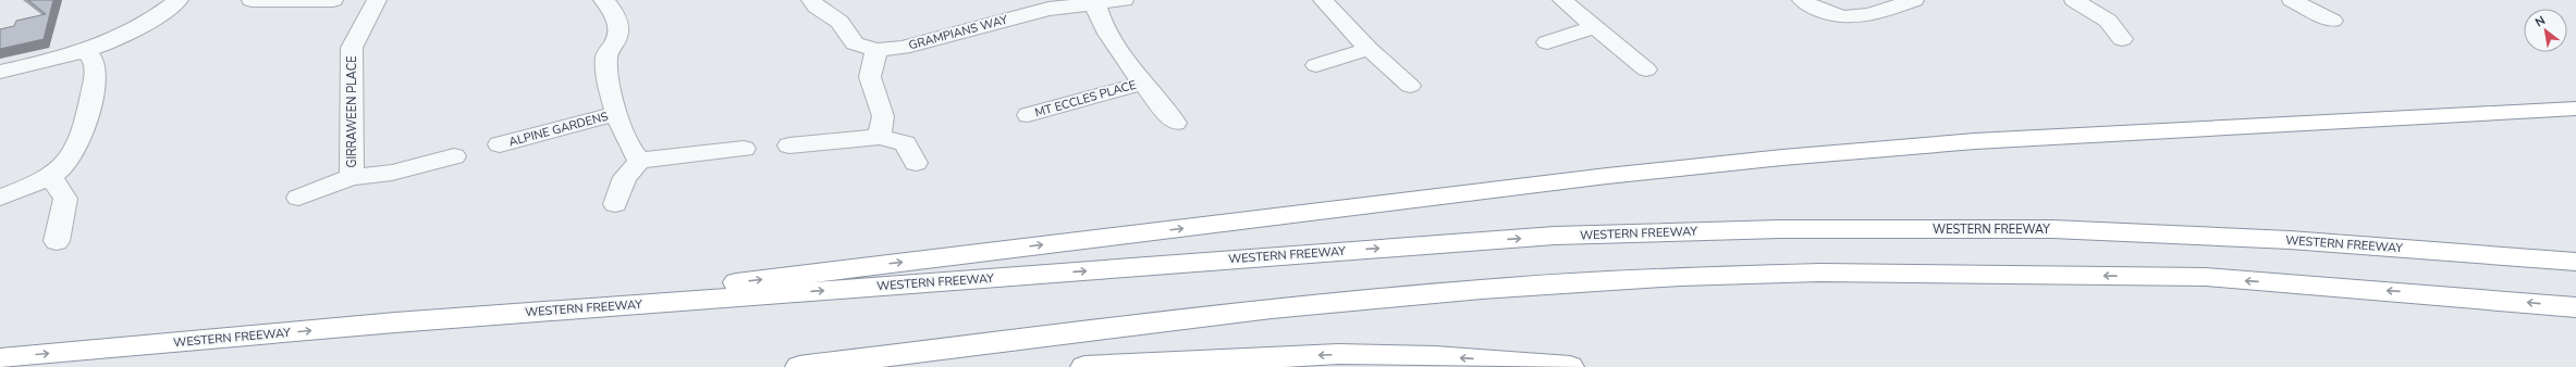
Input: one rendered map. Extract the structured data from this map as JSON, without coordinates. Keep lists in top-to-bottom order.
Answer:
{
  "streets": {
    "highway": ["WESTERN FREEWAY"],
    "street": [
      "GRAMPIANS WAY",
      "MT ECCLES PLACE",
      "GIRRAWEEN PLACE",
      "ALPINE GARDENS"
    ]
  },
  "crossings": [
    ["GRAMPIANS WAY", "MT ECCLES PLACE"]
  ],
  "north": "top left"
}
